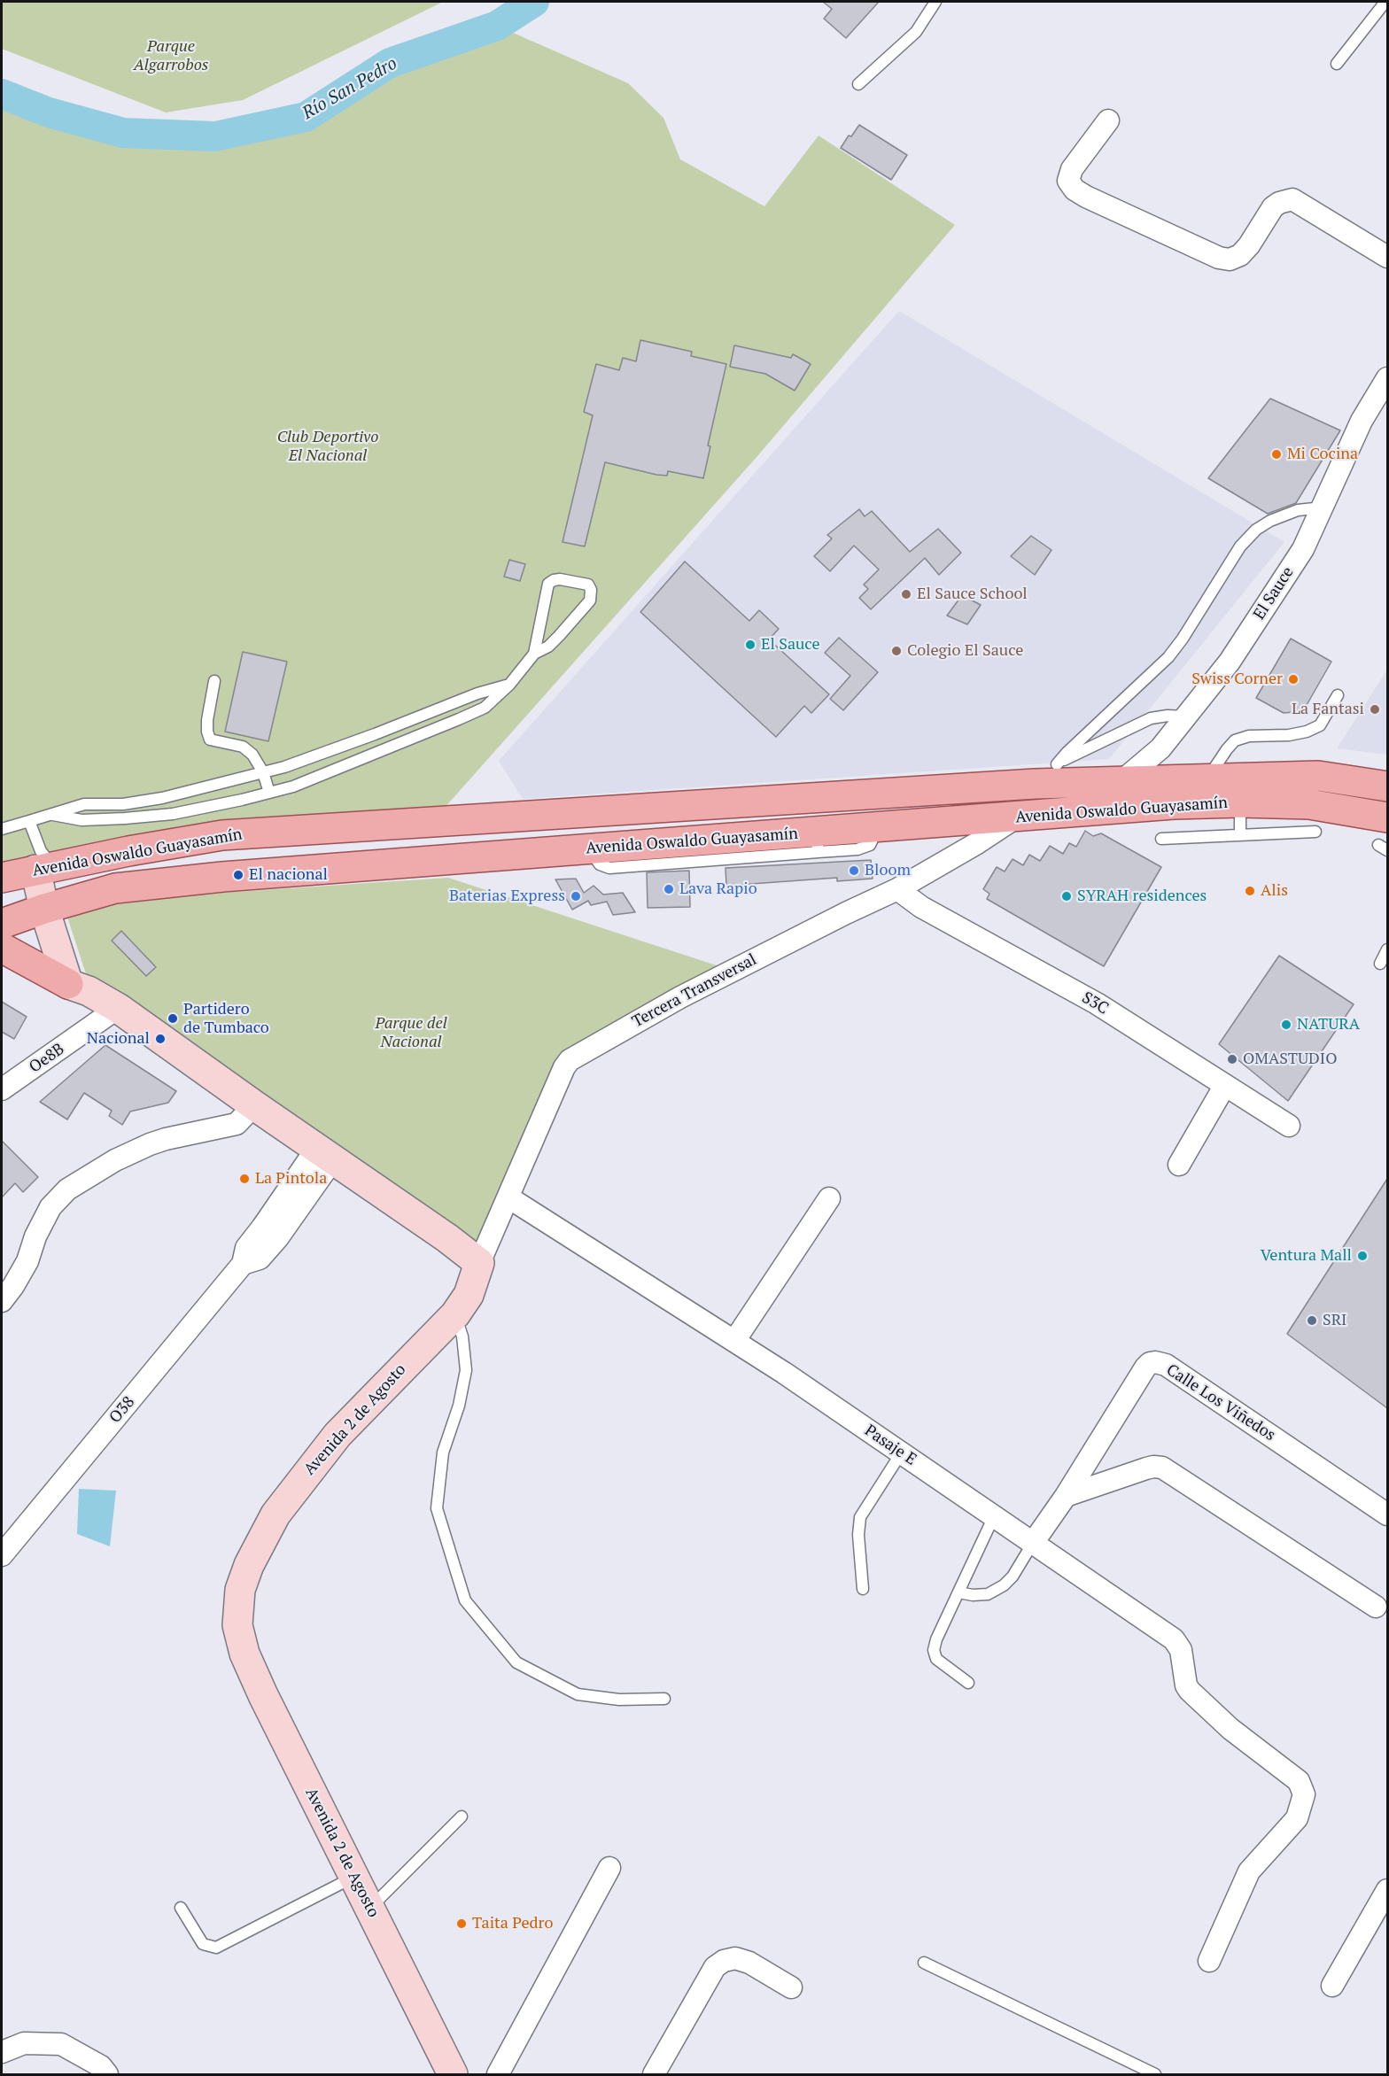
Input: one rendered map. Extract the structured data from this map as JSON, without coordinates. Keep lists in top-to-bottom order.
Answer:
{
  "streets": {
    "main road": ["Avenida Oswaldo Guayasamín", "Avenida 2 de Agosto"],
    "street": [
      "El Sauce",
      "Tercera Transversal",
      "S3C",
      "Oe8B",
      "Calle Los Viñedos",
      "O38",
      "Pasaje E"
    ]
  },
  "crossings": [
    ["El Sauce", "Avenida Oswaldo Guayasamín"],
    ["Avenida Oswaldo Guayasamín", "Tercera Transversal"],
    ["Tercera Transversal", "S3C"],
    ["Tercera Transversal", "Avenida 2 de Agosto"],
    ["Tercera Transversal", "Pasaje E"],
    ["Calle Los Viñedos", "Pasaje E"]
  ],
  "water": ["Río San Pedro"],
  "parks": ["Parque Algarrobos", "Club Deportivo El Nacional", "Parque del Nacional"],
  "places": [
    "Mi Cocina",
    "El Sauce School",
    "El Sauce",
    "Colegio El Sauce",
    "Swiss Corner",
    "La Fantasi",
    "Bloom",
    "El nacional",
    "Lava Rapio",
    "Alis",
    "Baterias Express",
    "SYRAH residences",
    "Partidero de Tumbaco",
    "NATURA",
    "Nacional",
    "OMASTUDIO",
    "La Pintola",
    "Ventura Mall",
    "SRI",
    "Taita Pedro"
  ]
}
